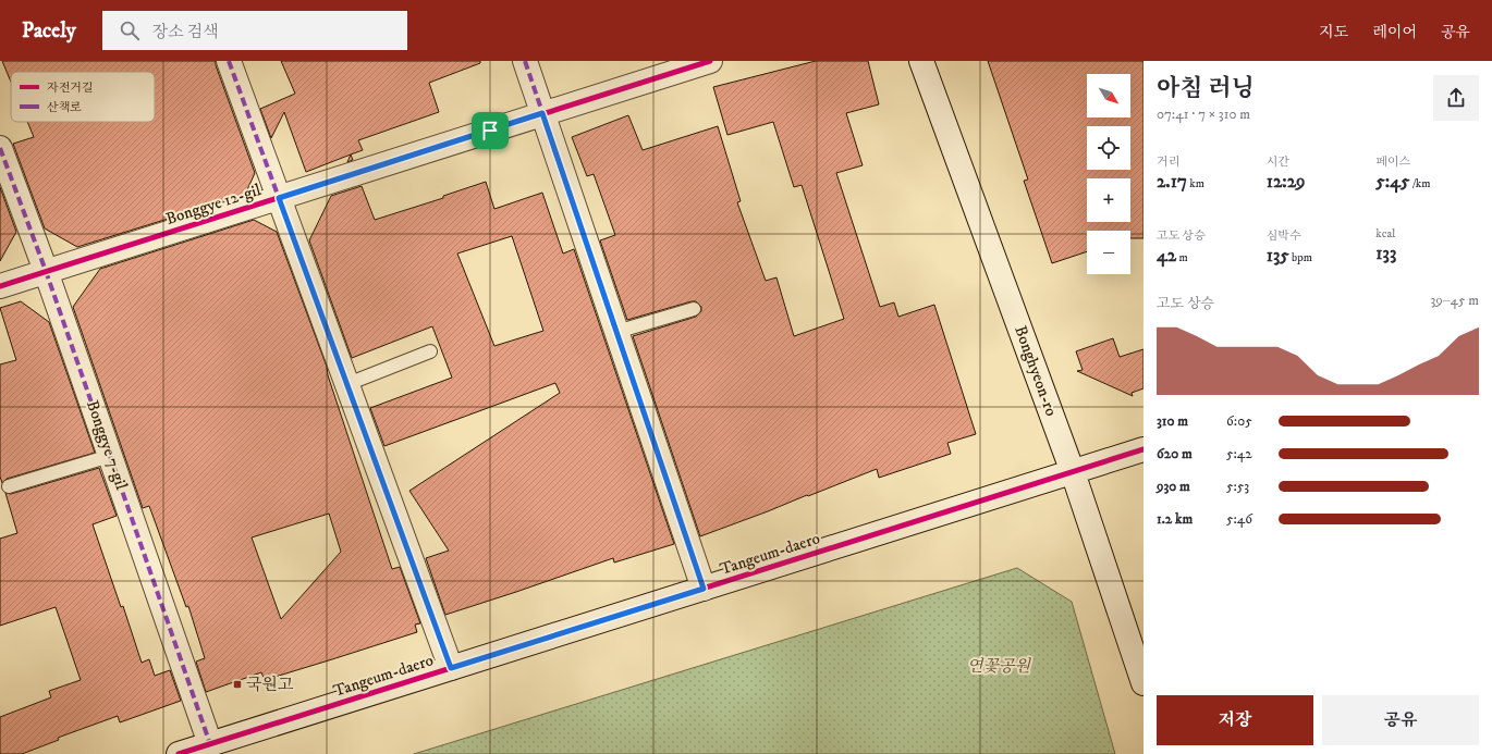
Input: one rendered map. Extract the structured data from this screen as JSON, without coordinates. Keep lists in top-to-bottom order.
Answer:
{
  "streets": {
    "street": [
      "Bonggye 12-gil",
      "Bonghyeon-ro",
      "Bonggye 7-gil",
      "Tangeum-daero"
    ]
  },
  "crossings": [
    ["Bonggye 12-gil", "Bonggye 7-gil"],
    ["Bonghyeon-ro", "Tangeum-daero"],
    ["Bonggye 7-gil", "Tangeum-daero"]
  ],
  "parks": ["연꽃공원"],
  "places": {
    "transit": ["국원고"]
  },
  "legend": ["자전거길", "산책로"],
  "north": "bottom right",
  "page": {
    "header": "Pacely",
    "search": "장소 검색",
    "nav": ["지도", "레이어", "공유"],
    "heading": ["아침 러닝", "07:41 · 7 × 310 m"],
    "map_buttons": ["+", "−"],
    "stats": [
      ["거리", "2.17 km"],
      ["시간", "12:29"],
      ["페이스", "5:45 /km"],
      ["고도 상승", "42 m"],
      ["심박수", "135 bpm"],
      ["kcal", "133"]
    ],
    "chart": ["고도 상승", "39–45 m"],
    "list": [
      {
        "name": "310 m",
        "note": "6:05"
      },
      {
        "name": "620 m",
        "note": "5:42"
      },
      {
        "name": "930 m",
        "note": "5:53"
      },
      {
        "name": "1.2 km",
        "note": "5:46"
      }
    ],
    "buttons": ["저장", "공유"]
  }
}
